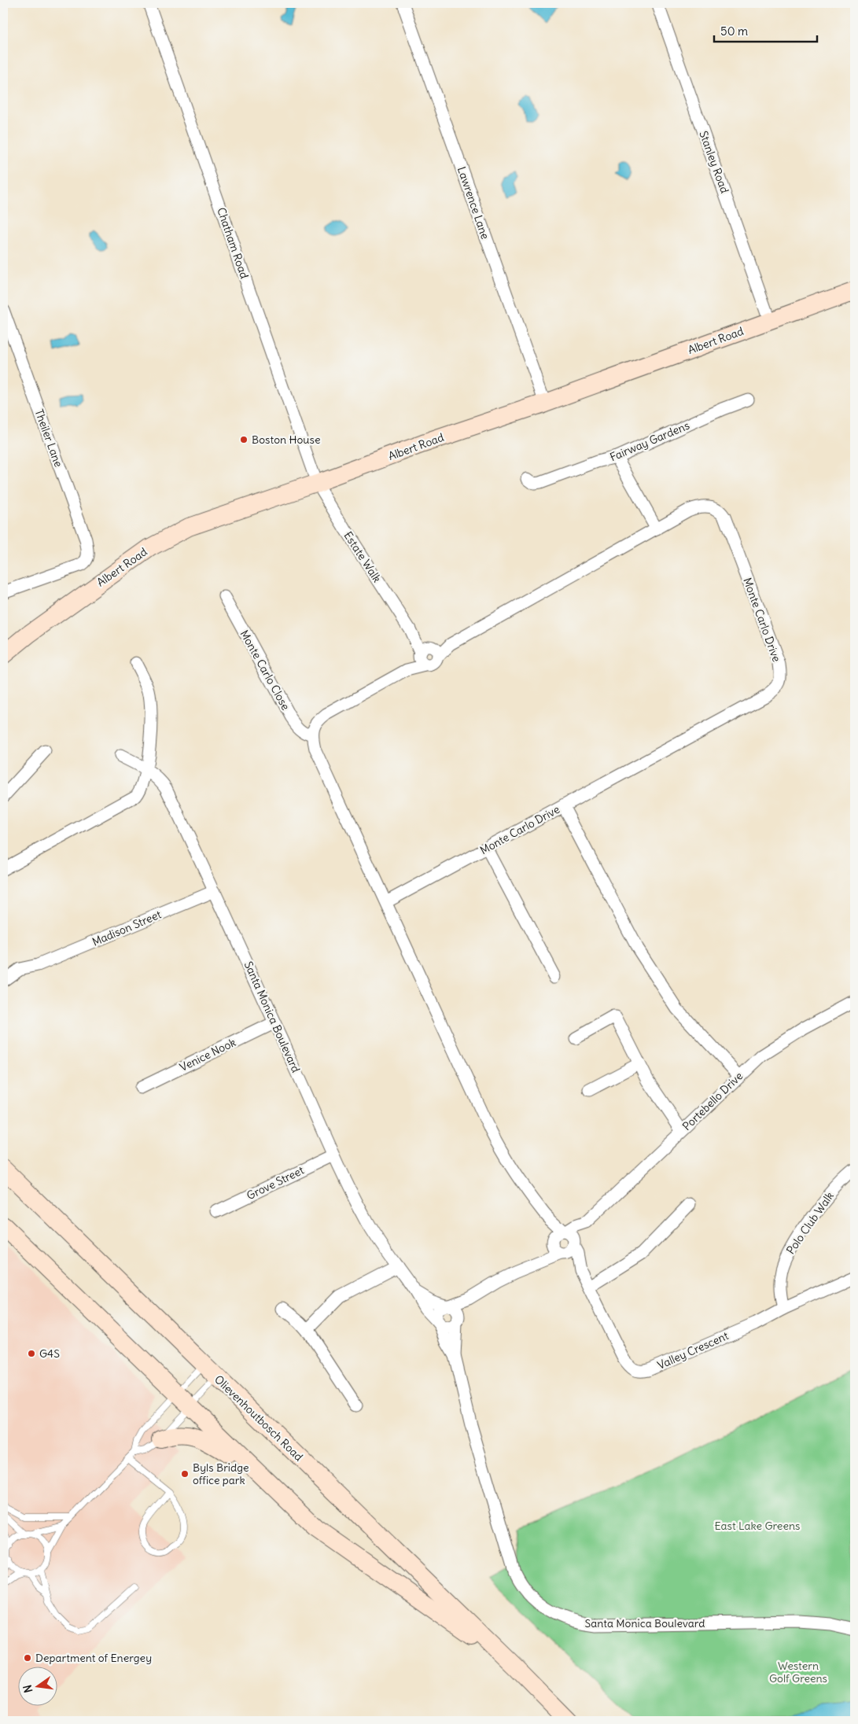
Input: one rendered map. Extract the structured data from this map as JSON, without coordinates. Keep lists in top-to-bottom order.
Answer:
{
  "streets": {
    "main road": ["Albert Road", "Olievenhoutbosch Road"],
    "street": [
      "Stanley Road",
      "Lawrence Lane",
      "Chatham Road",
      "Theiler Lane",
      "Fairway Gardens",
      "Estate Walk",
      "Monte Carlo Drive",
      "Monte Carlo Close",
      "Madison Street",
      "Santa Monica Boulevard",
      "Venice Nook",
      "Portebello Drive",
      "Grove Street",
      "Polo Club Walk",
      "Valley Crescent"
    ]
  },
  "crossings": [
    ["Stanley Road", "Albert Road"],
    ["Lawrence Lane", "Albert Road"],
    ["Chatham Road", "Albert Road"],
    ["Chatham Road", "Estate Walk"],
    ["Albert Road", "Estate Walk"],
    ["Estate Walk", "Monte Carlo Drive"],
    ["Madison Street", "Santa Monica Boulevard"],
    ["Santa Monica Boulevard", "Venice Nook"],
    ["Santa Monica Boulevard", "Portebello Drive"],
    ["Santa Monica Boulevard", "Grove Street"],
    ["Portebello Drive", "Valley Crescent"],
    ["Polo Club Walk", "Valley Crescent"]
  ],
  "parks": ["East Lake Greens", "Western Golf Greens"],
  "places": [
    "Boston House",
    "G4S",
    "Byls Bridge office park",
    "Department of Energey"
  ],
  "scale_bar": "50 m",
  "north": "left"
}
